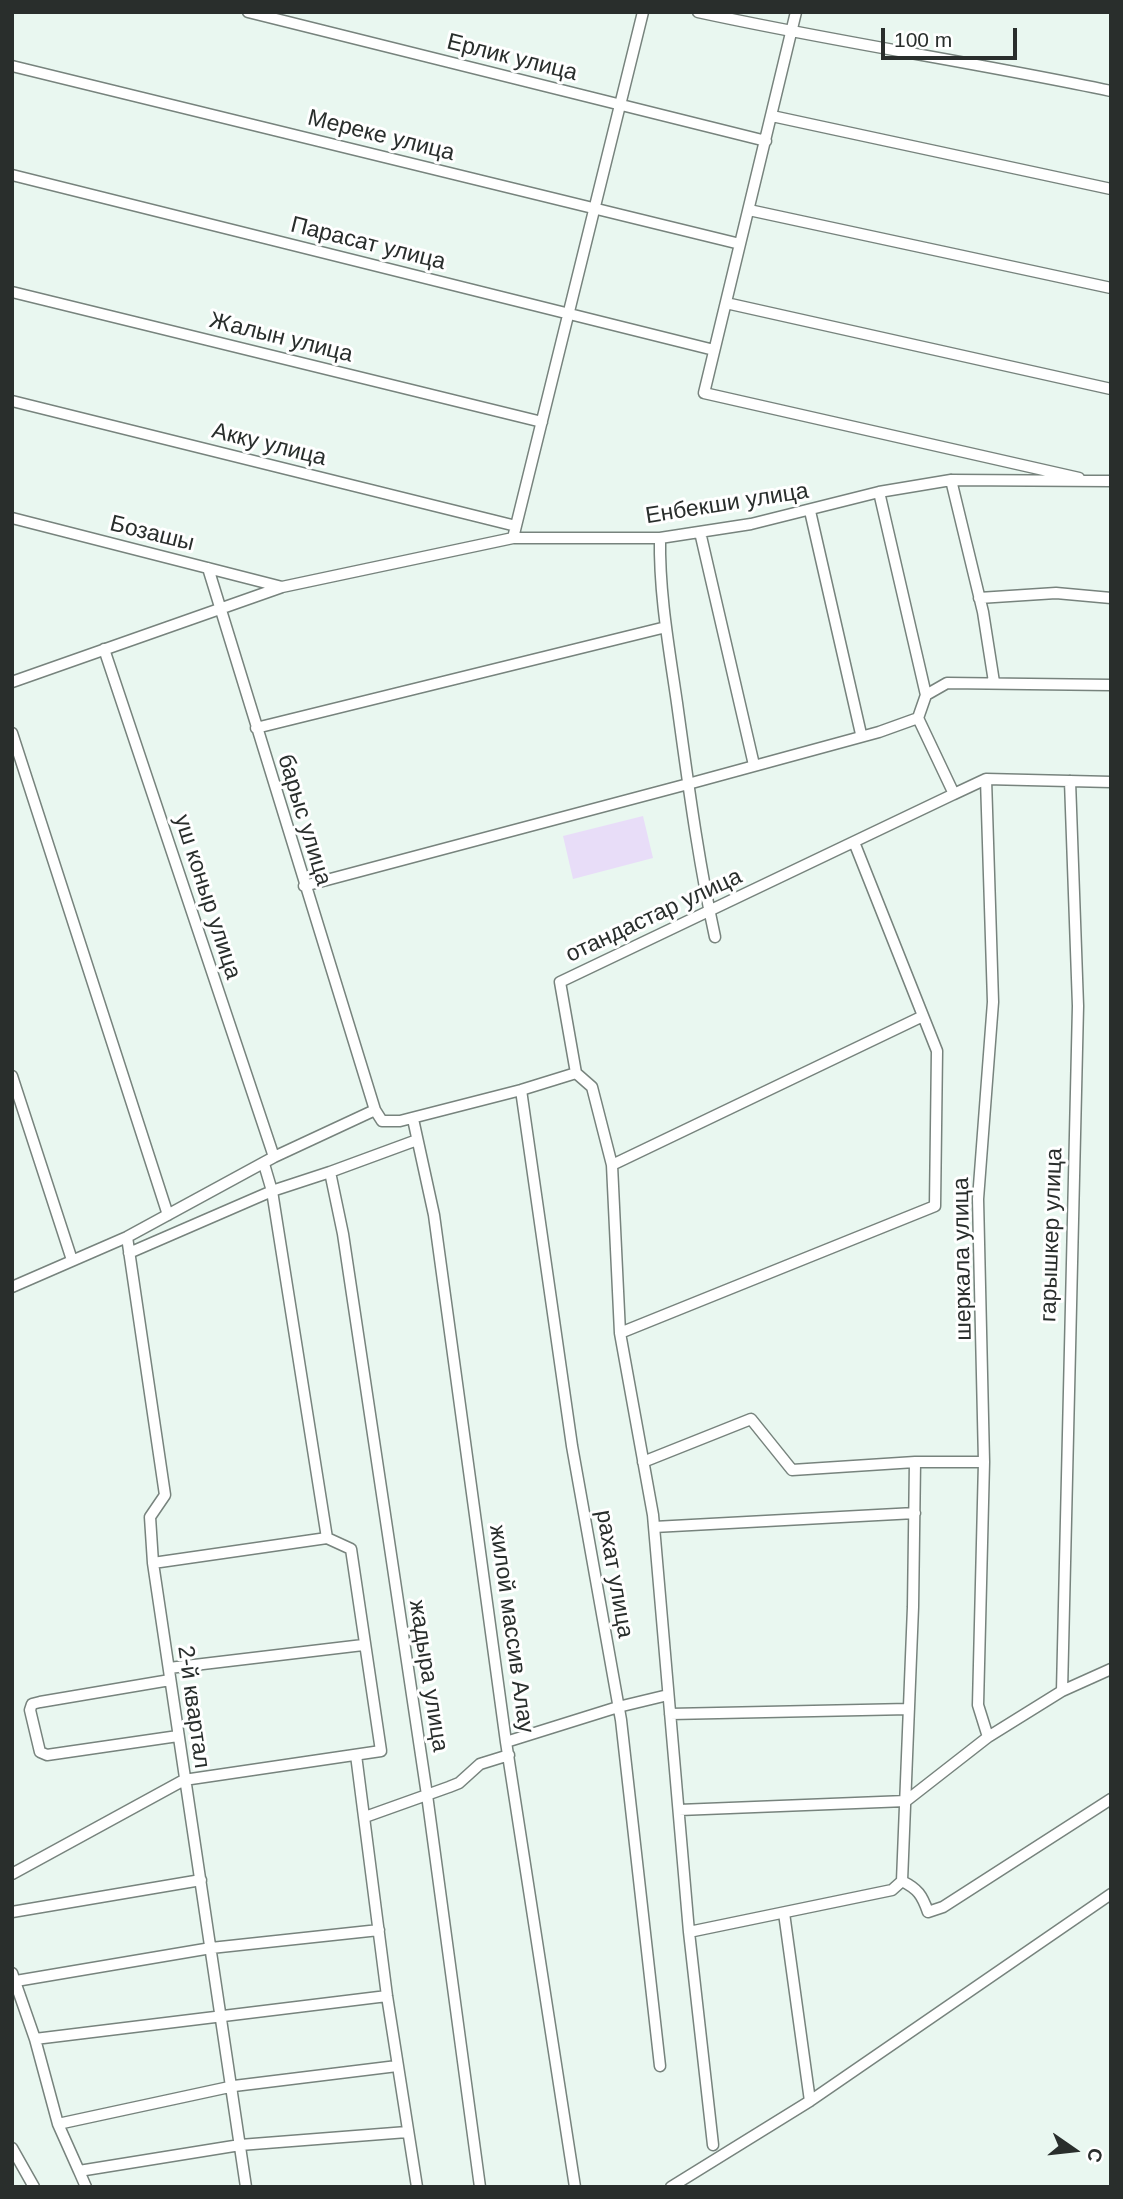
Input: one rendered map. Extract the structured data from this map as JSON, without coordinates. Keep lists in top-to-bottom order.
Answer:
{
  "streets": {
    "street": [
      "Ерлик улица",
      "Мереке улица",
      "Парасат улица",
      "Жалын улица",
      "Акку улица",
      "Енбекши улица",
      "Бозашы",
      "барыс улица",
      "уш коныр улица",
      "отандастар улица",
      "гарышкер улица",
      "шеркала улица",
      "рахат улица",
      "жилой массив Алау",
      "жадыра улица",
      "2-й квартал"
    ]
  },
  "crossings": [
    ["Парасат улица", "Енбекши улица"],
    ["Енбекши улица", "Бозашы"],
    ["Енбекши улица", "барыс улица"],
    ["Енбекши улица", "уш коныр улица"],
    ["Бозашы", "барыс улица"],
    ["отандастар улица", "шеркала улица"]
  ],
  "scale_bar": "100 m",
  "north": "right"
}
